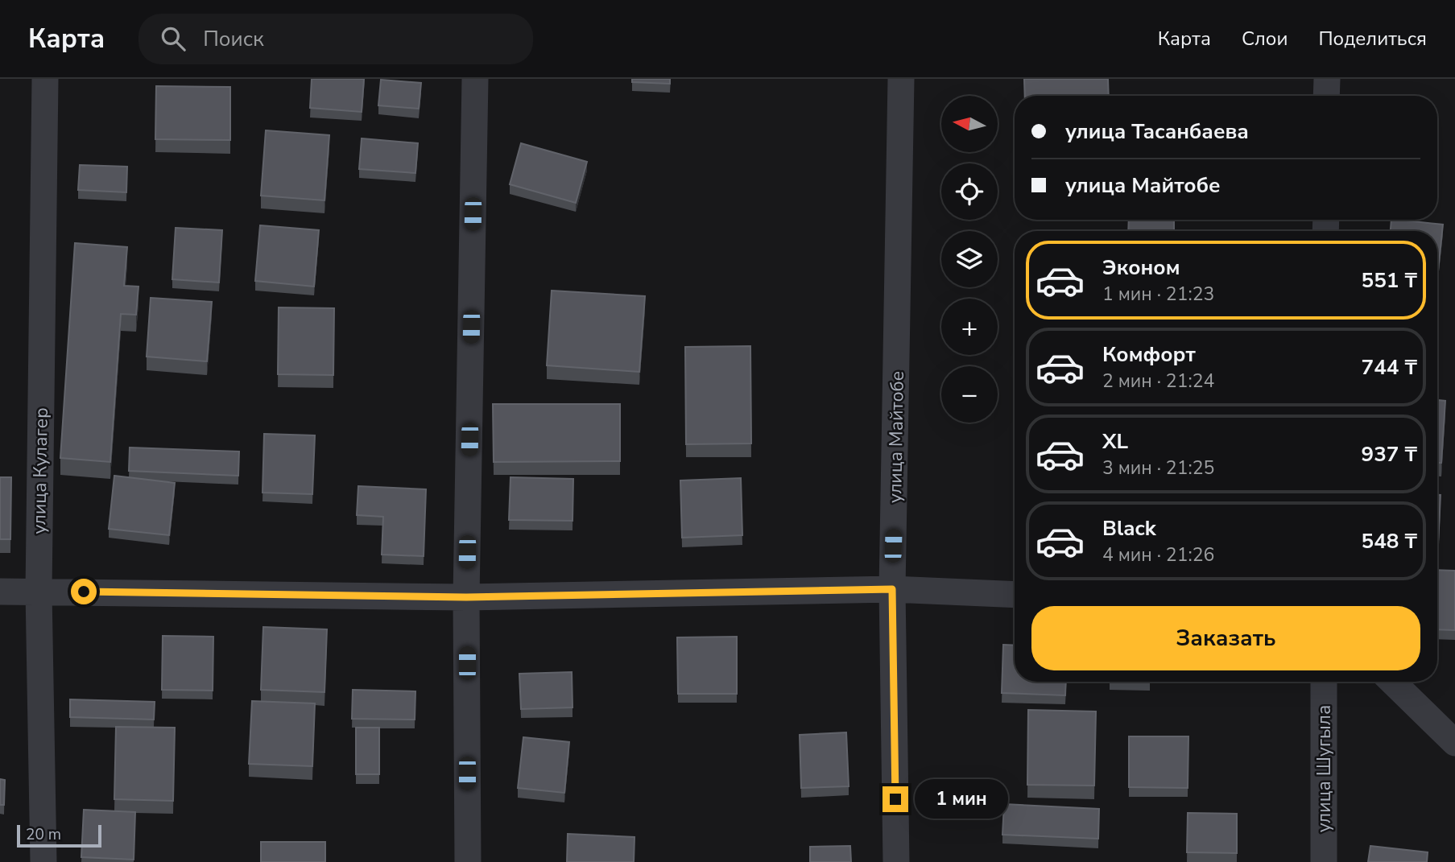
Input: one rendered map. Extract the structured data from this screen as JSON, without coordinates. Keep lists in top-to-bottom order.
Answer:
{
  "streets": {
    "street": ["улица Майтобе", "улица Кулагер", "улица Шугыла"]
  },
  "scale_bar": "20 m",
  "north": "left",
  "page": {
    "header": "Карта",
    "search": "Поиск",
    "nav": ["Карта", "Слои", "Поделиться"],
    "map_buttons": ["+", "−"],
    "banner": ["улица Тасанбаева", "улица Майтобе"],
    "list": [
      {
        "name": "Эконом",
        "note": "1 мин · 21:23",
        "value": "551 ₸"
      },
      {
        "name": "Комфорт",
        "note": "2 мин · 21:24",
        "value": "744 ₸"
      },
      {
        "name": "XL",
        "note": "3 мин · 21:25",
        "value": "937 ₸"
      },
      {
        "name": "Black",
        "note": "4 мин · 21:26",
        "value": "548 ₸"
      }
    ],
    "buttons": "Заказать",
    "bubble": "1 мин",
    "scale": "20 m"
  }
}
